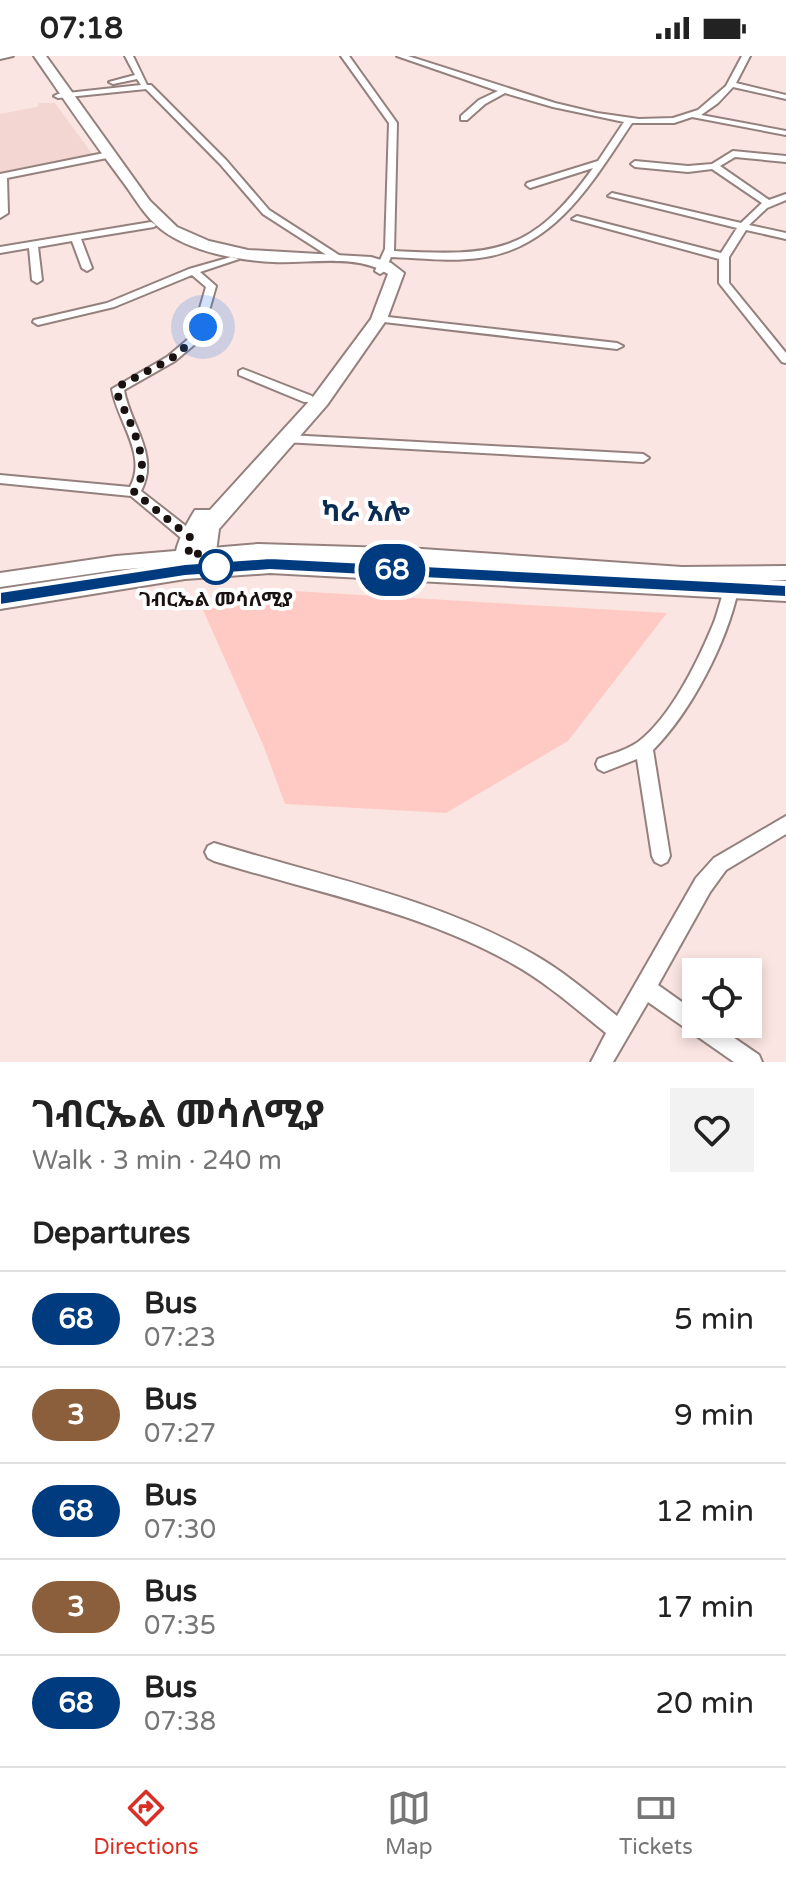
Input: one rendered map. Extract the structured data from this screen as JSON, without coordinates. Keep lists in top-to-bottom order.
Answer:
{
  "districts": ["ካራ አሎ"],
  "places": ["ገብርኤል መሳለሚያ"],
  "lines": ["bus line 68"],
  "page": {
    "status": "07:18",
    "on_map": "68",
    "heading": [
      ["ገብርኤል መሳለሚያ", "Walk · 3 min · 240 m"],
      "Departures"
    ],
    "list": [
      {
        "mark": "68",
        "name": "Bus",
        "note": "07:23",
        "value": "5 min"
      },
      {
        "mark": "3",
        "name": "Bus",
        "note": "07:27",
        "value": "9 min"
      },
      {
        "mark": "68",
        "name": "Bus",
        "note": "07:30",
        "value": "12 min"
      },
      {
        "mark": "3",
        "name": "Bus",
        "note": "07:35",
        "value": "17 min"
      },
      {
        "mark": "68",
        "name": "Bus",
        "note": "07:38",
        "value": "20 min"
      }
    ],
    "tabs": ["Directions", "Map", "Tickets"]
  }
}
